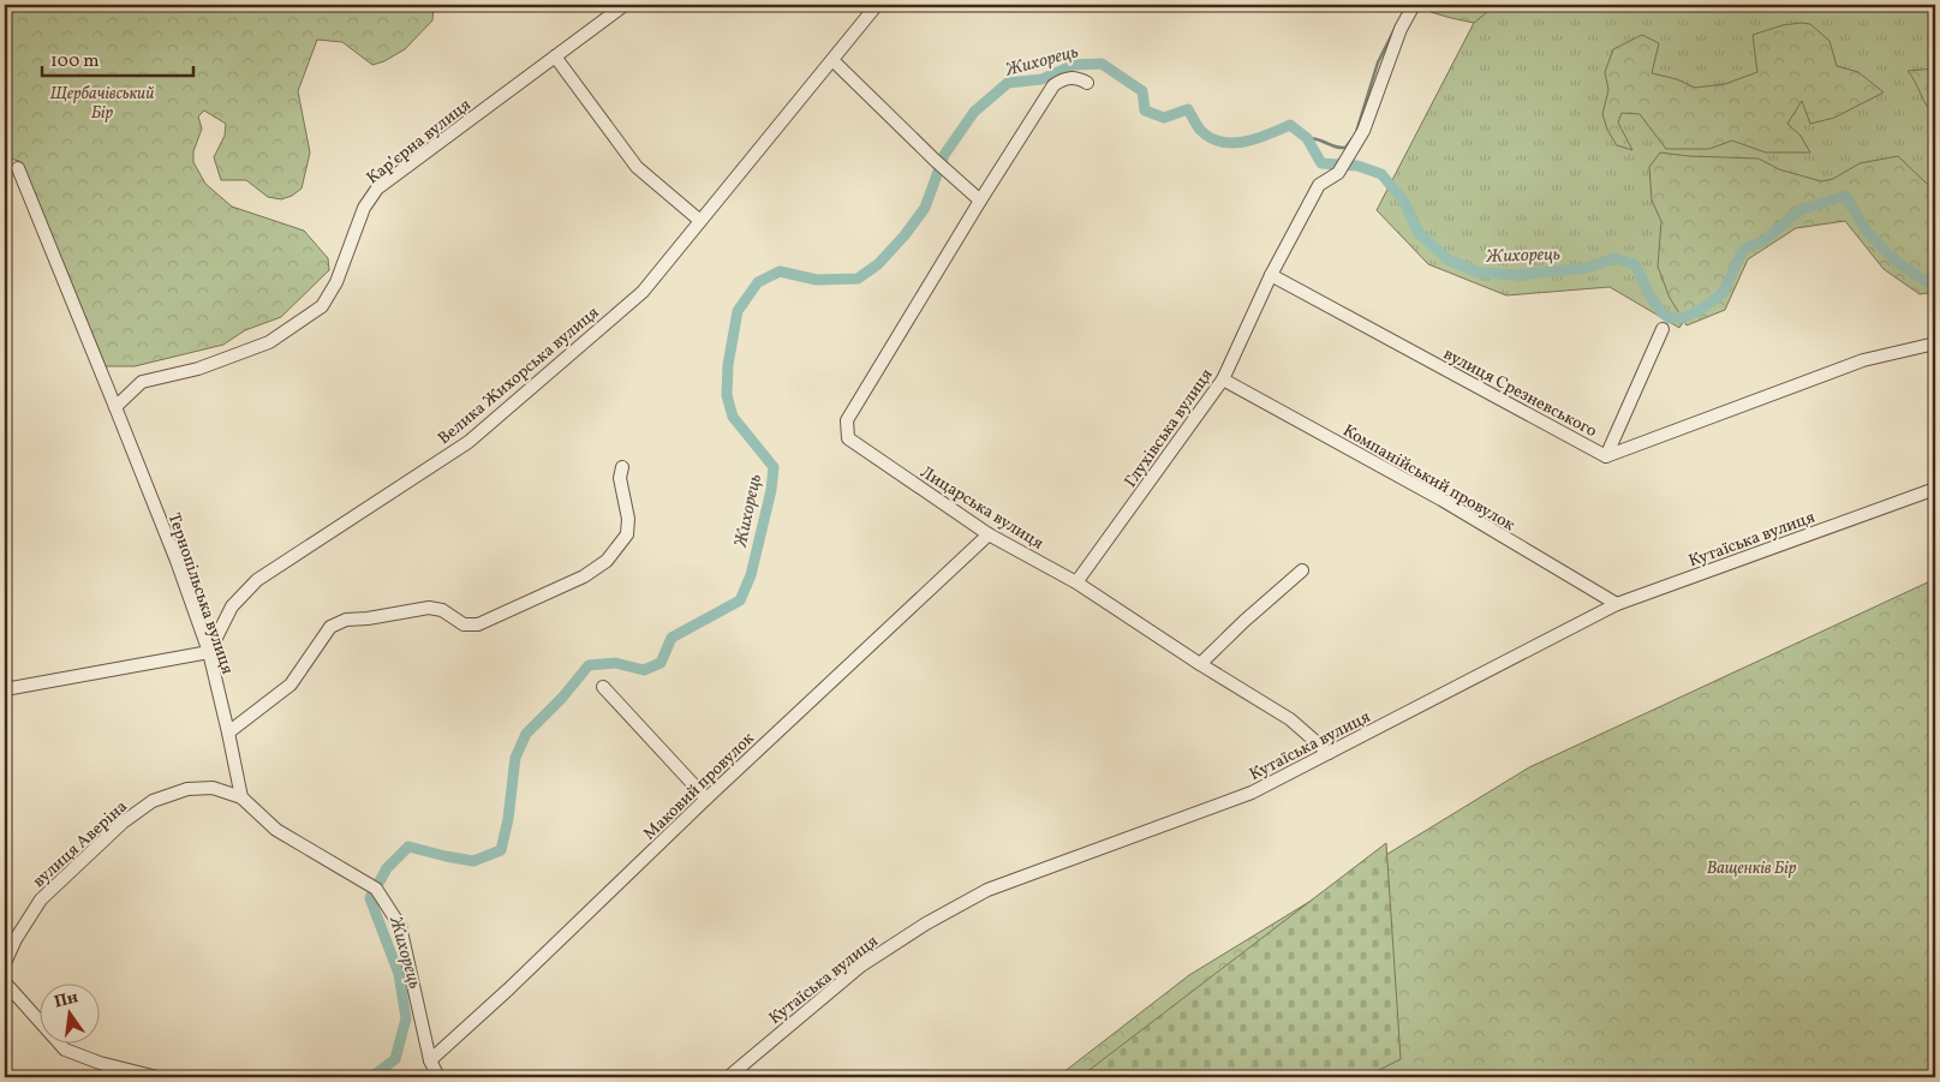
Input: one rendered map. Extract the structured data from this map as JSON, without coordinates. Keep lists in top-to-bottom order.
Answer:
{
  "streets": {
    "street": [
      "Кар’єрна вулиця",
      "Велика Жихорська вулиця",
      "вулиця Срезневського",
      "Глухівська вулиця",
      "Компанійський провулок",
      "Лицарська вулиця",
      "Кутаїська вулиця",
      "Тернопільська вулиця",
      "Маковий провулок",
      "вулиця Аверіна"
    ]
  },
  "crossings": [
    ["Кар’єрна вулиця", "Тернопільська вулиця"],
    ["Велика Жихорська вулиця", "Тернопільська вулиця"],
    ["вулиця Срезневського", "Глухівська вулиця"],
    ["Глухівська вулиця", "Компанійський провулок"],
    ["Глухівська вулиця", "Лицарська вулиця"],
    ["Компанійський провулок", "Кутаїська вулиця"],
    ["Лицарська вулиця", "Кутаїська вулиця"],
    ["Лицарська вулиця", "Маковий провулок"],
    ["Тернопільська вулиця", "вулиця Аверіна"]
  ],
  "water": ["Жихорець"],
  "parks": ["Щербачівський Бір", "Ващенків Бір"],
  "scale_bar": "100 m",
  "north": "top"
}
